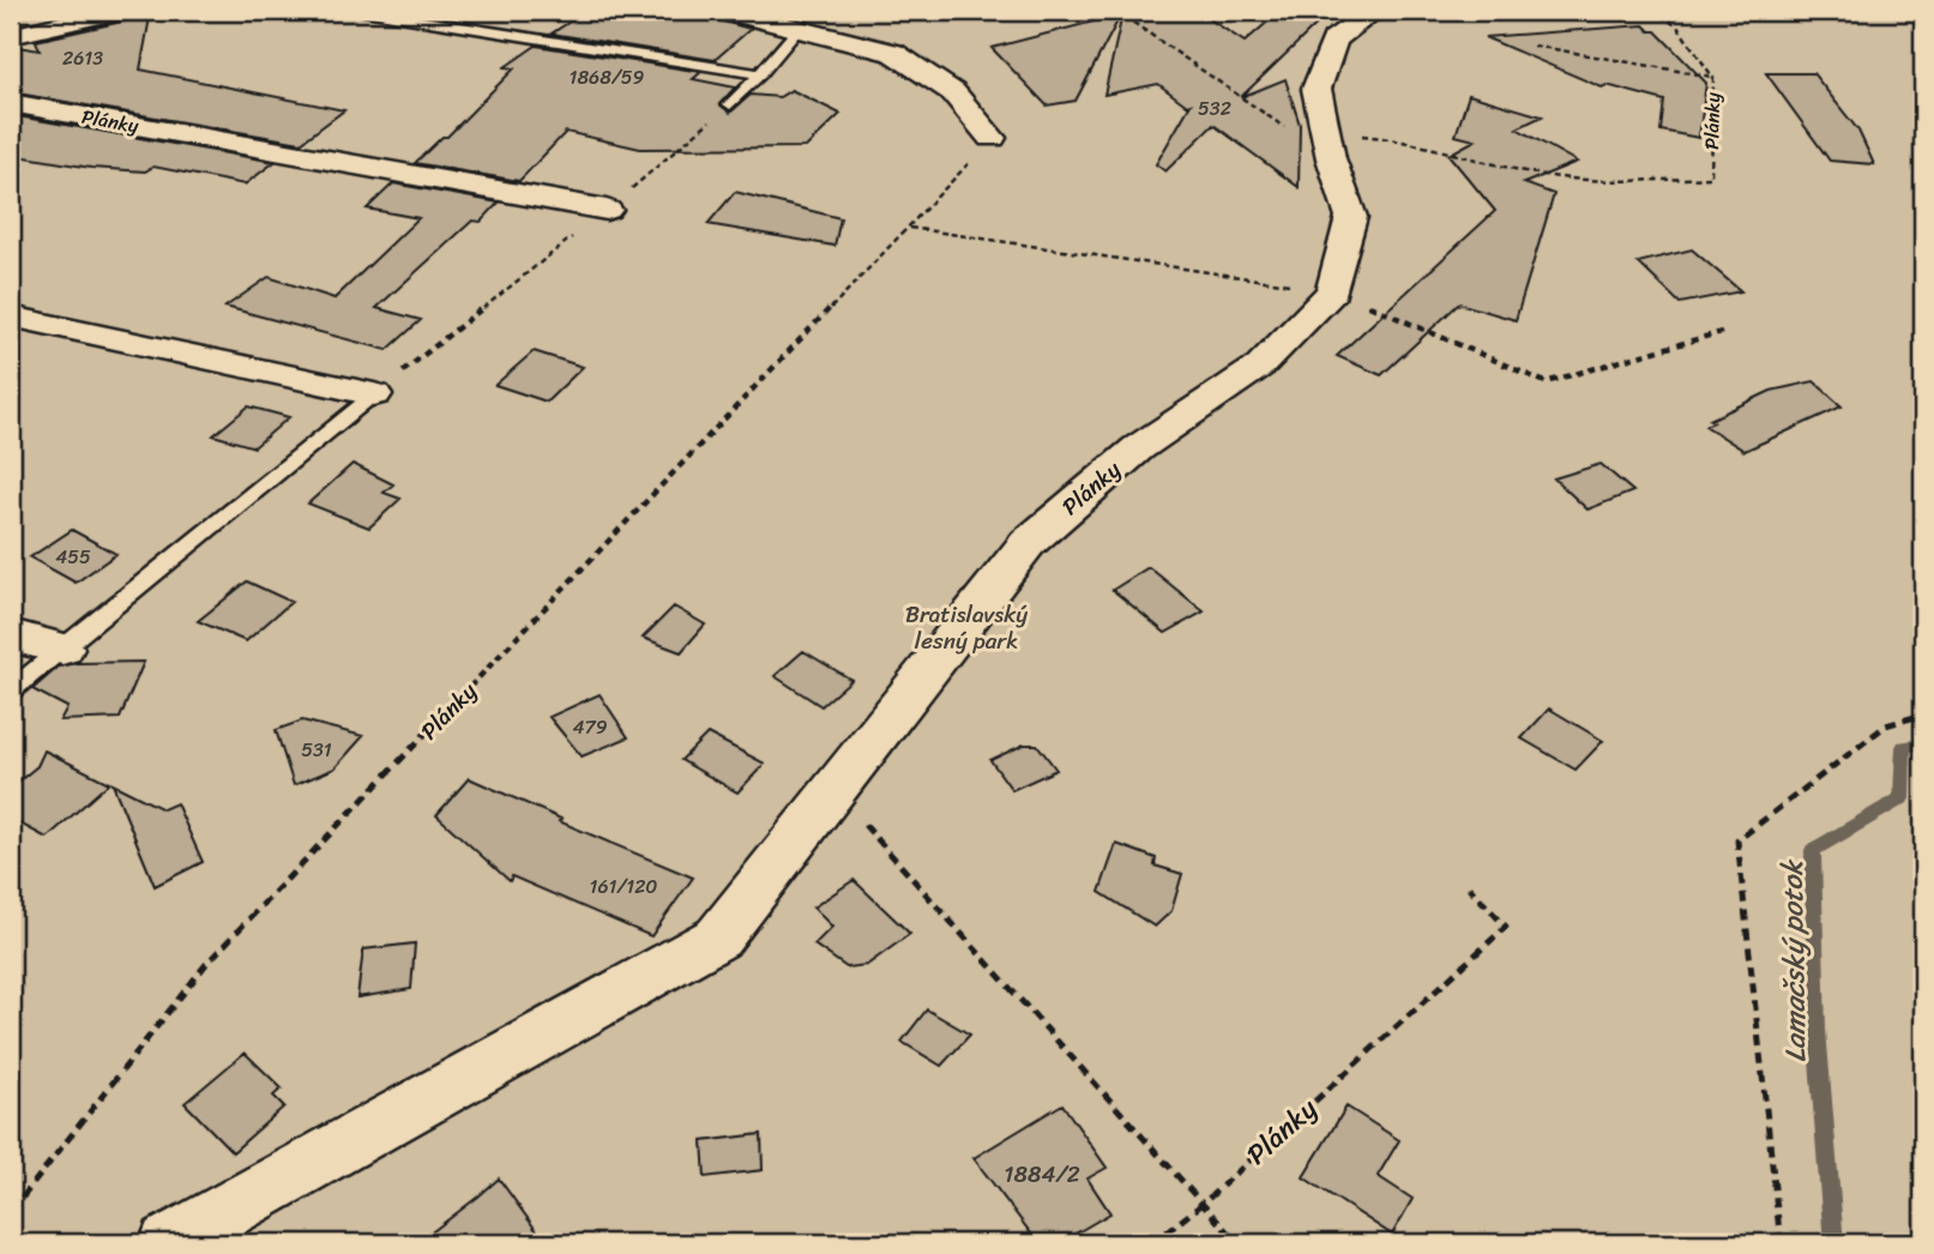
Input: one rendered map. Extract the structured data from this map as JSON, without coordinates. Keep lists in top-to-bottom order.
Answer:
{
  "streets": {
    "street": ["Plánky"]
  },
  "water": ["Lamačský potok"],
  "parks": ["Bratislavský lesný park"],
  "house_numbers": [
    "2613",
    "1868/59",
    "532",
    "455",
    "479",
    "531",
    "161/120",
    "1884/2"
  ]
}
